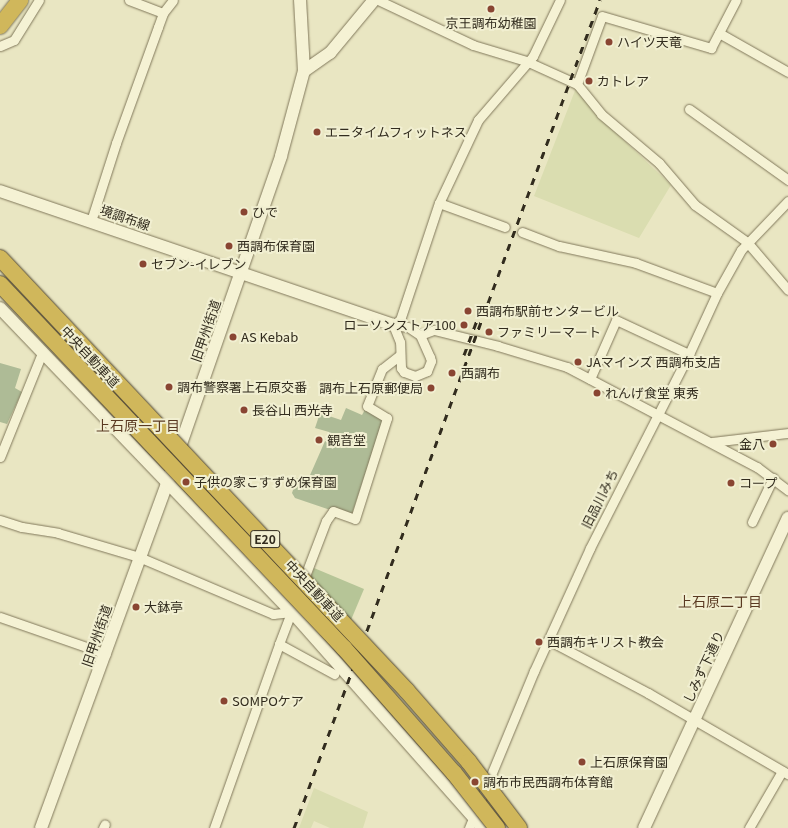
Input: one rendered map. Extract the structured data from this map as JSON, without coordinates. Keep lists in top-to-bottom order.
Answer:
{
  "streets": {
    "highway": ["中央自動車道", "E20"],
    "main road": ["境調布線", "旧甲州街道", "しみず下通り"],
    "street": ["旧品川みち"]
  },
  "crossings": [
    ["境調布線", "旧甲州街道"]
  ],
  "districts": ["上石原一丁目", "上石原二丁目"],
  "places": [
    "京王調布幼稚園",
    "ハイツ天竜",
    "カトレア",
    "エニタイムフィットネス",
    "ひで",
    "西調布保育園",
    "セブン-イレブン",
    "西調布駅前センタービル",
    "ローソンストア100",
    "ファミリーマート",
    "AS Kebab",
    "JAマインズ 西調布支店",
    "西調布",
    "調布警察署上石原交番",
    "調布上石原郵便局",
    "れんげ食堂 東秀",
    "長谷山 西光寺",
    "観音堂",
    "金八",
    "子供の家こすずめ保育園",
    "コープ",
    "大鉢亭",
    "西調布キリスト教会",
    "SOMPOケア",
    "上石原保育園",
    "調布市民西調布体育館"
  ]
}
